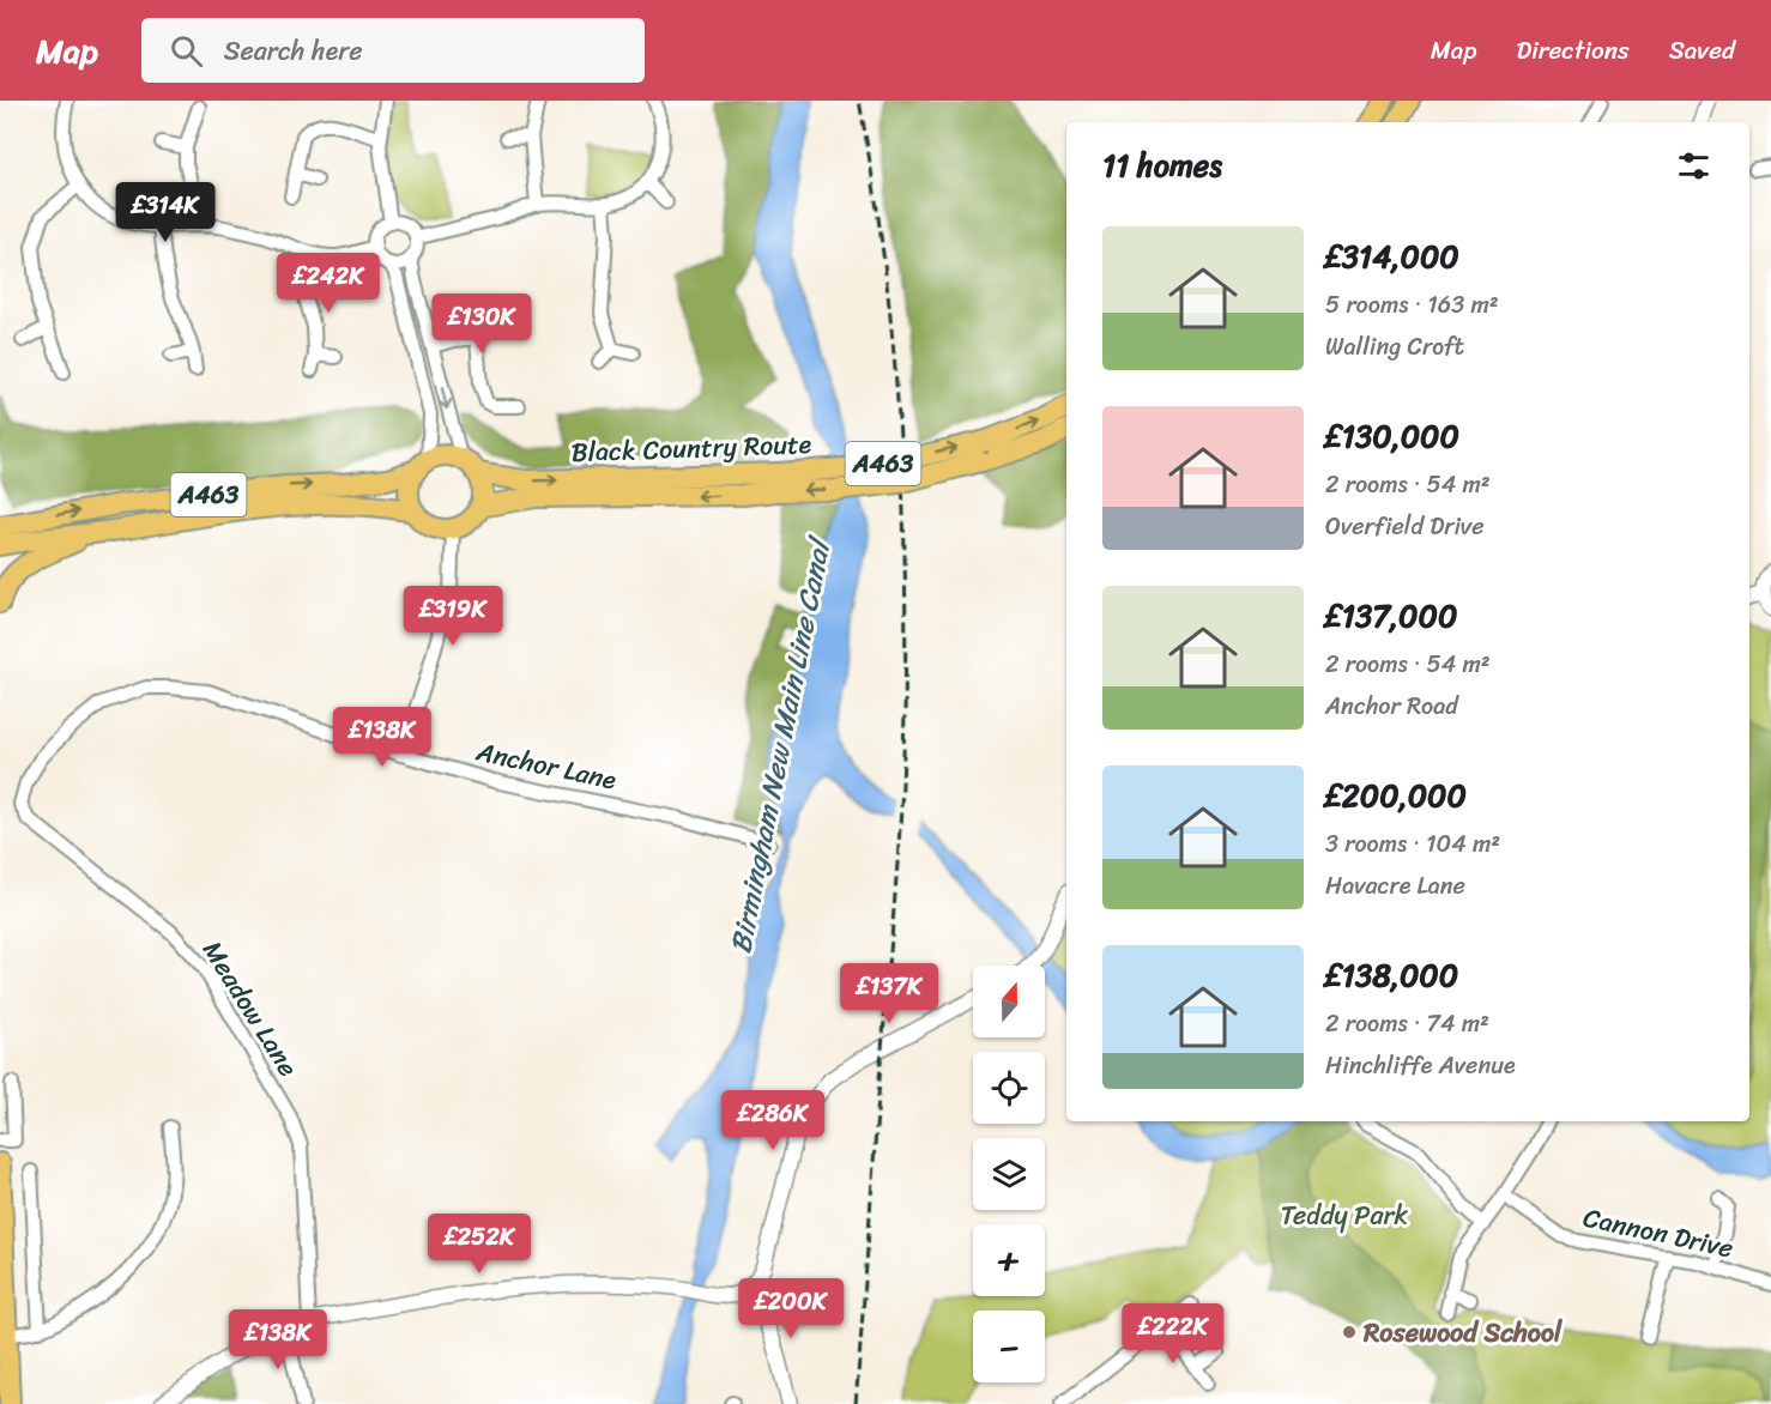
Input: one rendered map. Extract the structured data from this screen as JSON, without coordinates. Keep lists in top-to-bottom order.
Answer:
{
  "streets": {
    "highway": ["Black Country Route", "A463"],
    "street": ["Anchor Lane", "Meadow Lane", "Cannon Drive"]
  },
  "crossings": [
    ["Black Country Route", "A463"],
    ["Anchor Lane", "Meadow Lane"]
  ],
  "water": ["Birmingham New Main Line Canal"],
  "parks": ["Teddy Park"],
  "places": ["Rosewood School"],
  "north": "top",
  "page": {
    "header": "Map",
    "search": "Search here",
    "nav": ["Map", "Directions", "Saved"],
    "heading": "11 homes",
    "price": [
      "£314K",
      "£242K",
      "£130K",
      "£319K",
      "£138K",
      "£137K",
      "£286K",
      "£252K",
      "£200K",
      "£222K",
      "£138K"
    ],
    "list": [
      {
        "name": "£314,000",
        "note": "5 rooms · 163 m² · Walling Croft"
      },
      {
        "name": "£130,000",
        "note": "2 rooms · 54 m² · Overfield Drive"
      },
      {
        "name": "£137,000",
        "note": "2 rooms · 54 m² · Anchor Road"
      },
      {
        "name": "£200,000",
        "note": "3 rooms · 104 m² · Havacre Lane"
      },
      {
        "name": "£138,000",
        "note": "2 rooms · 74 m² · Hinchliffe Avenue"
      }
    ],
    "map_buttons": ["+", "−"]
  }
}
